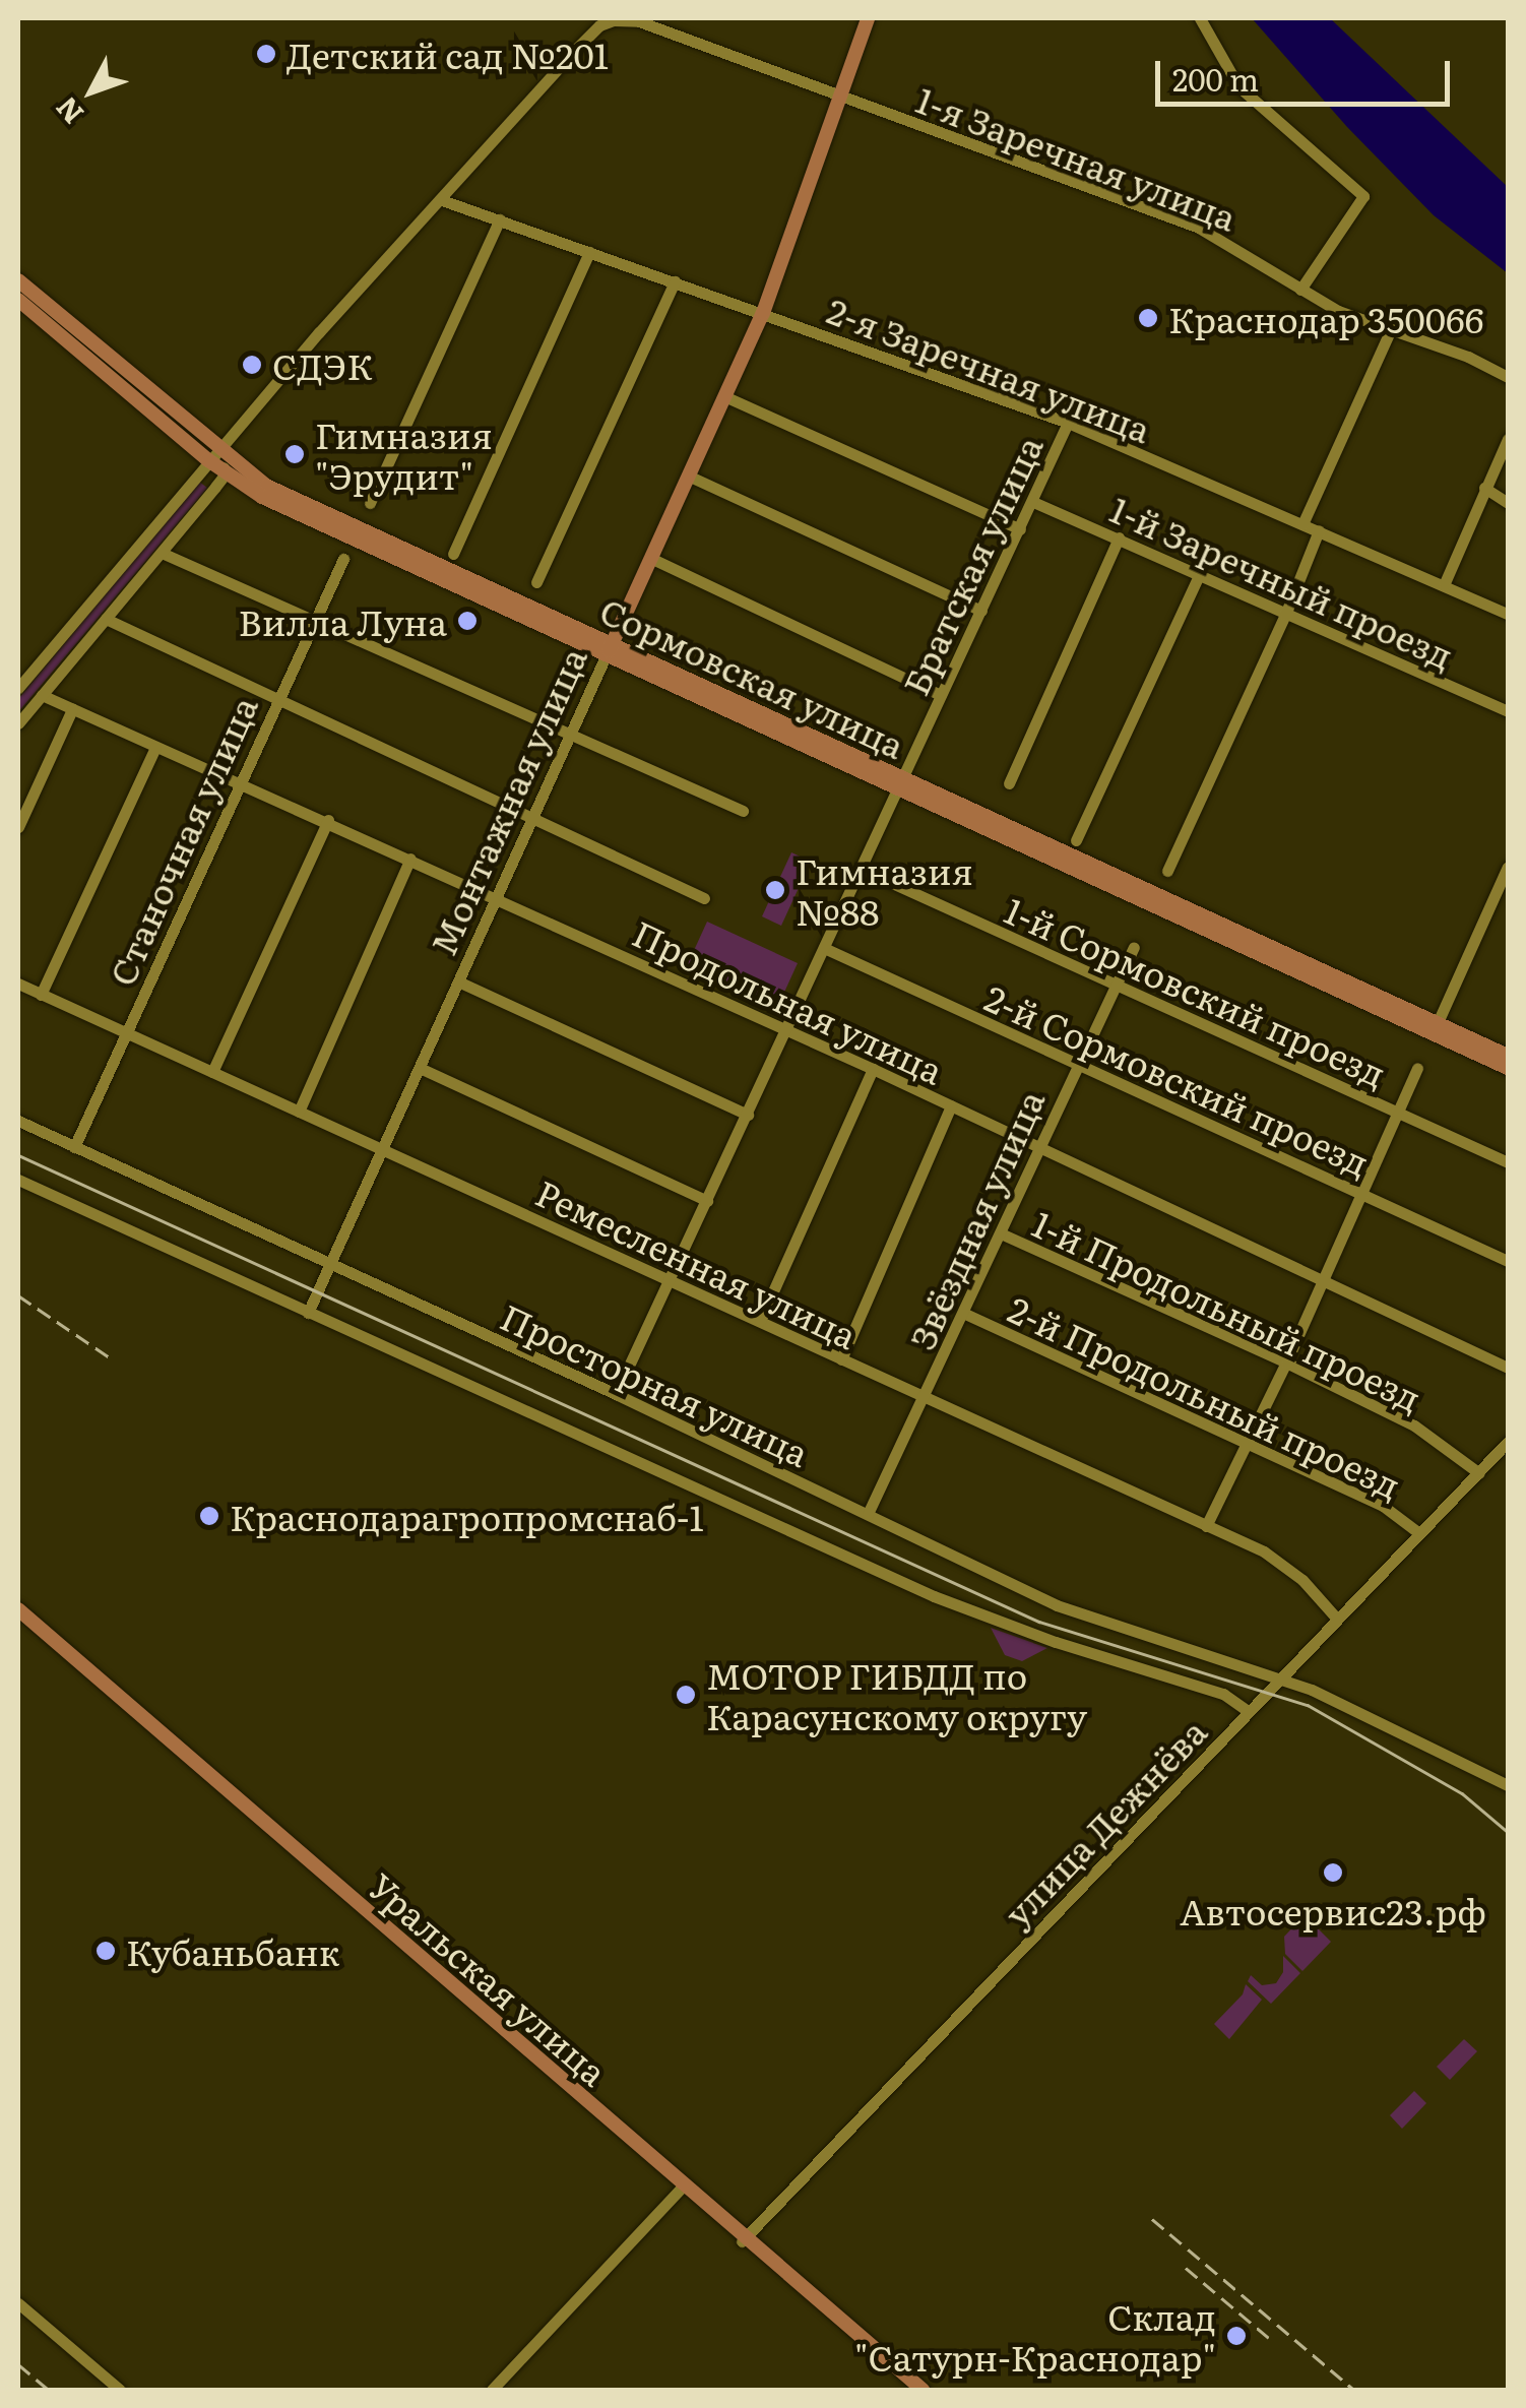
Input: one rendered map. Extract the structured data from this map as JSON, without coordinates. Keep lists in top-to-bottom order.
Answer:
{
  "streets": {
    "main road": ["Сормовская улица", "Монтажная улица", "Уральская улица"],
    "street": [
      "1-я Заречная улица",
      "2-я Заречная улица",
      "Братская улица",
      "1-й Заречный проезд",
      "Станочная улица",
      "1-й Сормовский проезд",
      "Продольная улица",
      "2-й Сормовский проезд",
      "Звёздная улица",
      "Ремесленная улица",
      "1-й Продольный проезд",
      "Просторная улица",
      "2-й Продольный проезд",
      "улица Дежнёва"
    ]
  },
  "crossings": [
    ["1-я Заречная улица", "Монтажная улица"],
    ["2-я Заречная улица", "Братская улица"],
    ["2-я Заречная улица", "Монтажная улица"],
    ["Братская улица", "1-й Заречный проезд"],
    ["Братская улица", "Сормовская улица"],
    ["Братская улица", "1-й Сормовский проезд"],
    ["Братская улица", "Продольная улица"],
    ["Братская улица", "2-й Сормовский проезд"],
    ["Братская улица", "Ремесленная улица"],
    ["Братская улица", "Просторная улица"],
    ["Сормовская улица", "Монтажная улица"],
    ["Монтажная улица", "Продольная улица"],
    ["Монтажная улица", "Ремесленная улица"],
    ["Монтажная улица", "Просторная улица"],
    ["Станочная улица", "Продольная улица"],
    ["Станочная улица", "Ремесленная улица"],
    ["Станочная улица", "Просторная улица"],
    ["1-й Сормовский проезд", "Звёздная улица"],
    ["Продольная улица", "Звёздная улица"],
    ["2-й Сормовский проезд", "Звёздная улица"],
    ["Звёздная улица", "Ремесленная улица"],
    ["Звёздная улица", "1-й Продольный проезд"],
    ["Звёздная улица", "Просторная улица"],
    ["Звёздная улица", "2-й Продольный проезд"],
    ["Ремесленная улица", "улица Дежнёва"],
    ["1-й Продольный проезд", "улица Дежнёва"],
    ["Просторная улица", "улица Дежнёва"],
    ["2-й Продольный проезд", "улица Дежнёва"],
    ["улица Дежнёва", "Уральская улица"]
  ],
  "places": [
    "Детский сад №201",
    "Краснодар 350066",
    "СДЭК",
    "Гимназия \"Эрудит\"",
    "Вилла Луна",
    "Гимназия №88",
    "Краснодарагропромснаб-1",
    "МОТОР ГИБДД по Карасунскому округу",
    "Автосервис23.рф",
    "Кубаньбанк",
    "Склад \"Сатурн-Краснодар\""
  ],
  "scale_bar": "200 m",
  "north": "bottom left"
}
